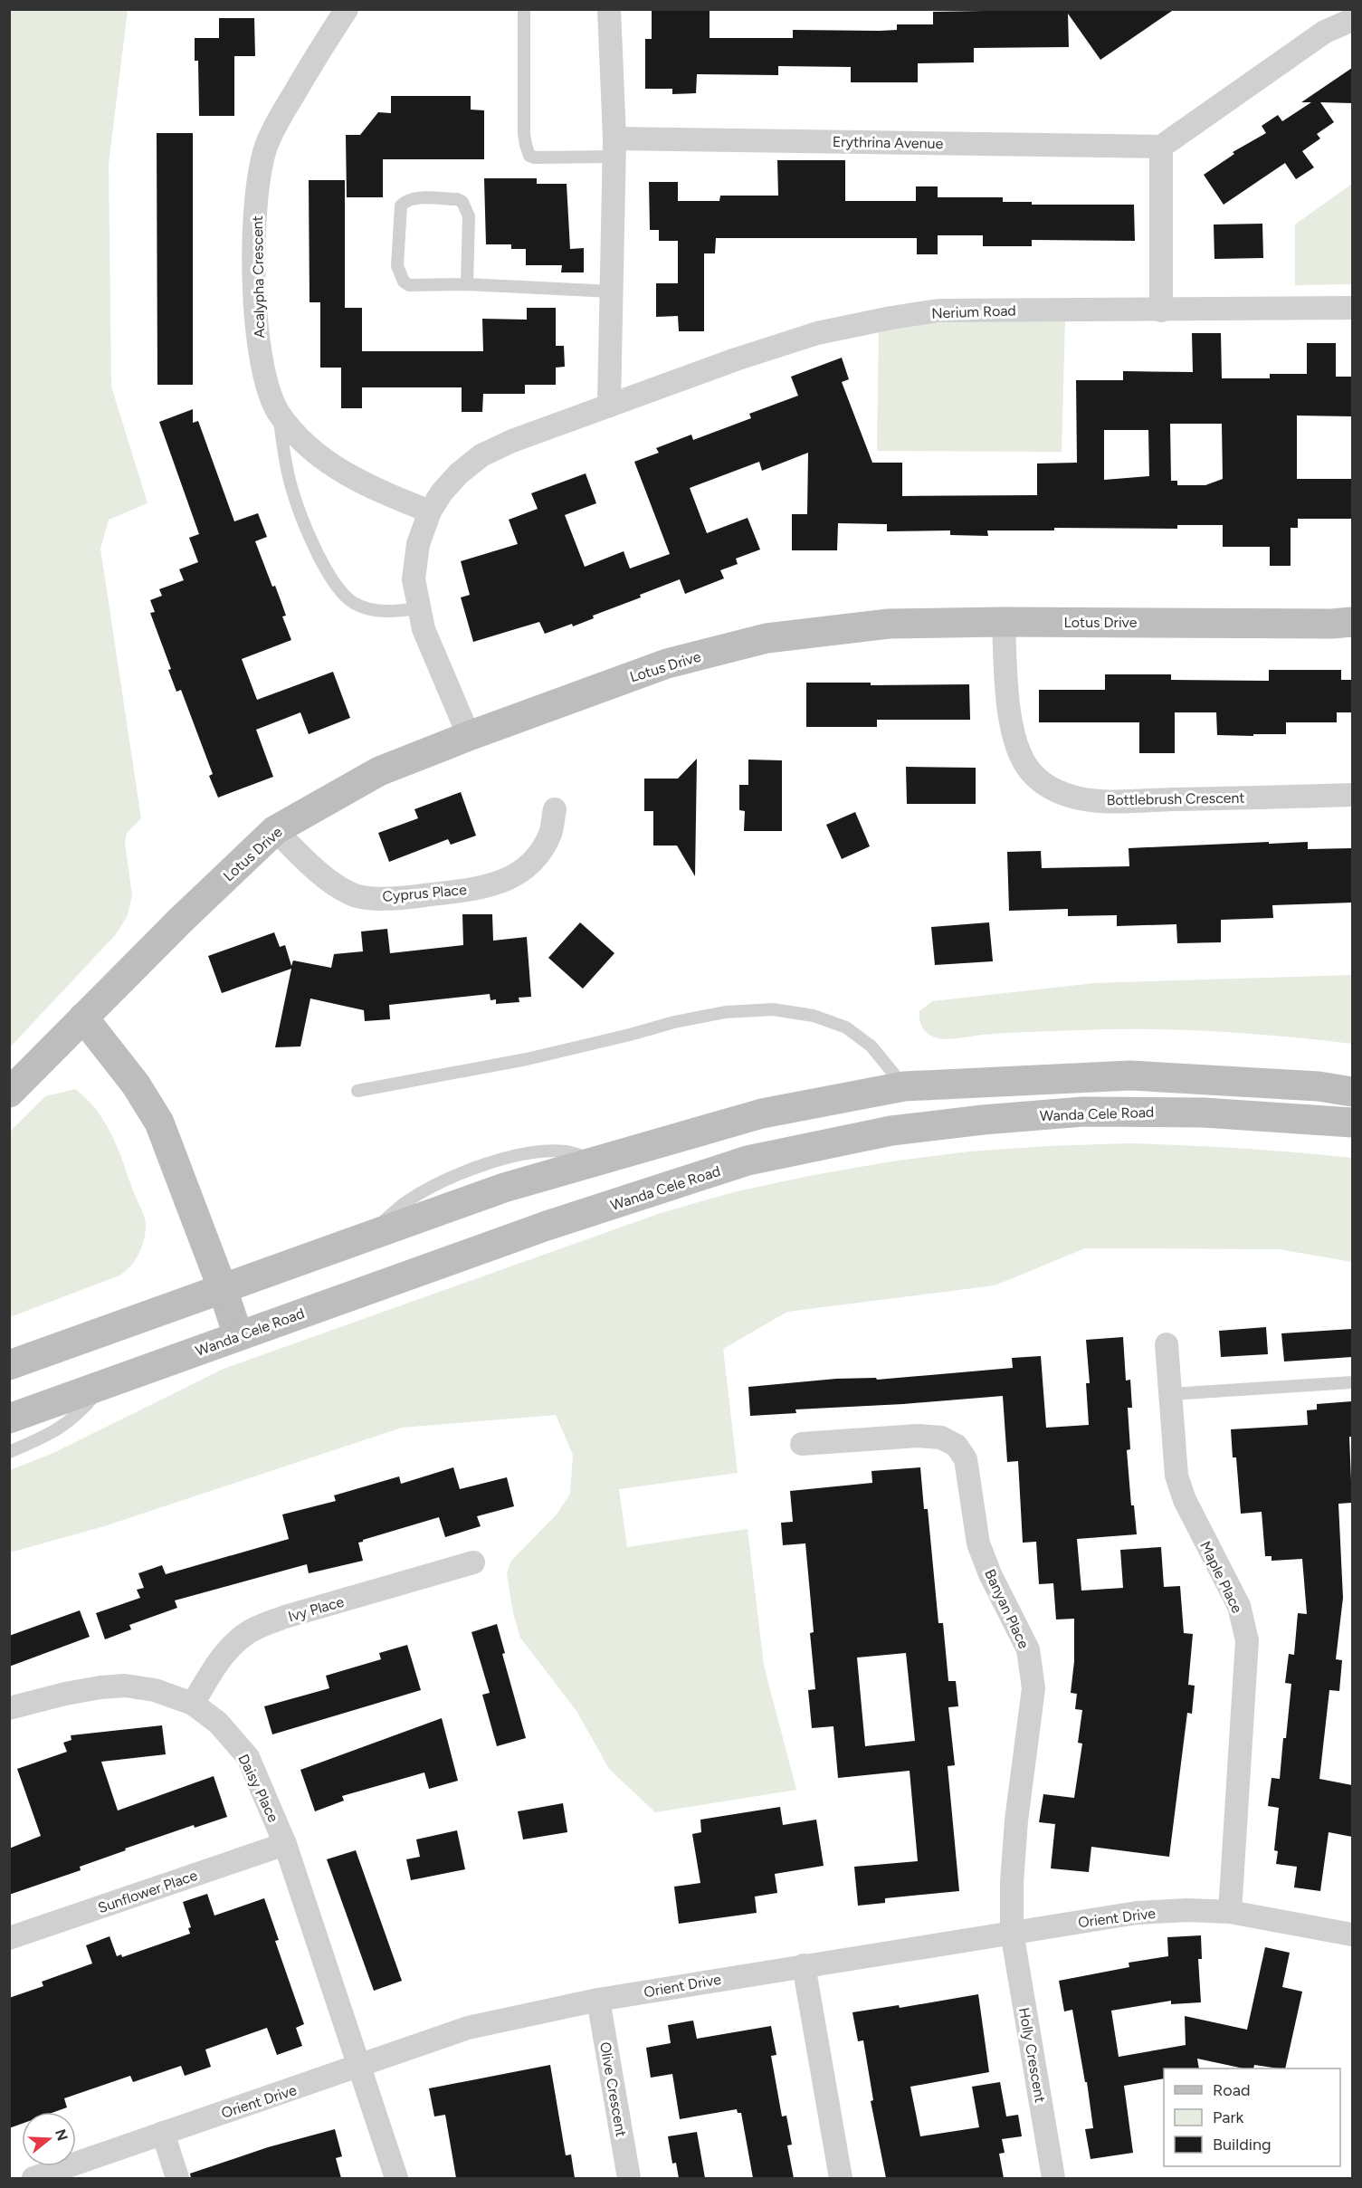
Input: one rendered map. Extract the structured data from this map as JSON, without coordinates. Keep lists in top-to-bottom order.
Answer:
{
  "streets": {
    "street": [
      "Erythrina Avenue",
      "Acalypha Crescent",
      "Nerium Road",
      "Lotus Drive",
      "Bottlebrush Crescent",
      "Cyprus Place",
      "Wanda Cele Road",
      "Maple Place",
      "Ivy Place",
      "Banyan Place",
      "Daisy Place",
      "Sunflower Place",
      "Orient Drive",
      "Holly Crescent",
      "Olive Crescent"
    ]
  },
  "crossings": [
    ["Lotus Drive", "Bottlebrush Crescent"],
    ["Lotus Drive", "Cyprus Place"],
    ["Maple Place", "Orient Drive"],
    ["Ivy Place", "Daisy Place"],
    ["Banyan Place", "Orient Drive"],
    ["Banyan Place", "Holly Crescent"],
    ["Daisy Place", "Sunflower Place"],
    ["Daisy Place", "Orient Drive"],
    ["Orient Drive", "Holly Crescent"],
    ["Orient Drive", "Olive Crescent"]
  ],
  "legend": ["Road", "Park", "Building"],
  "north": "right"
}
